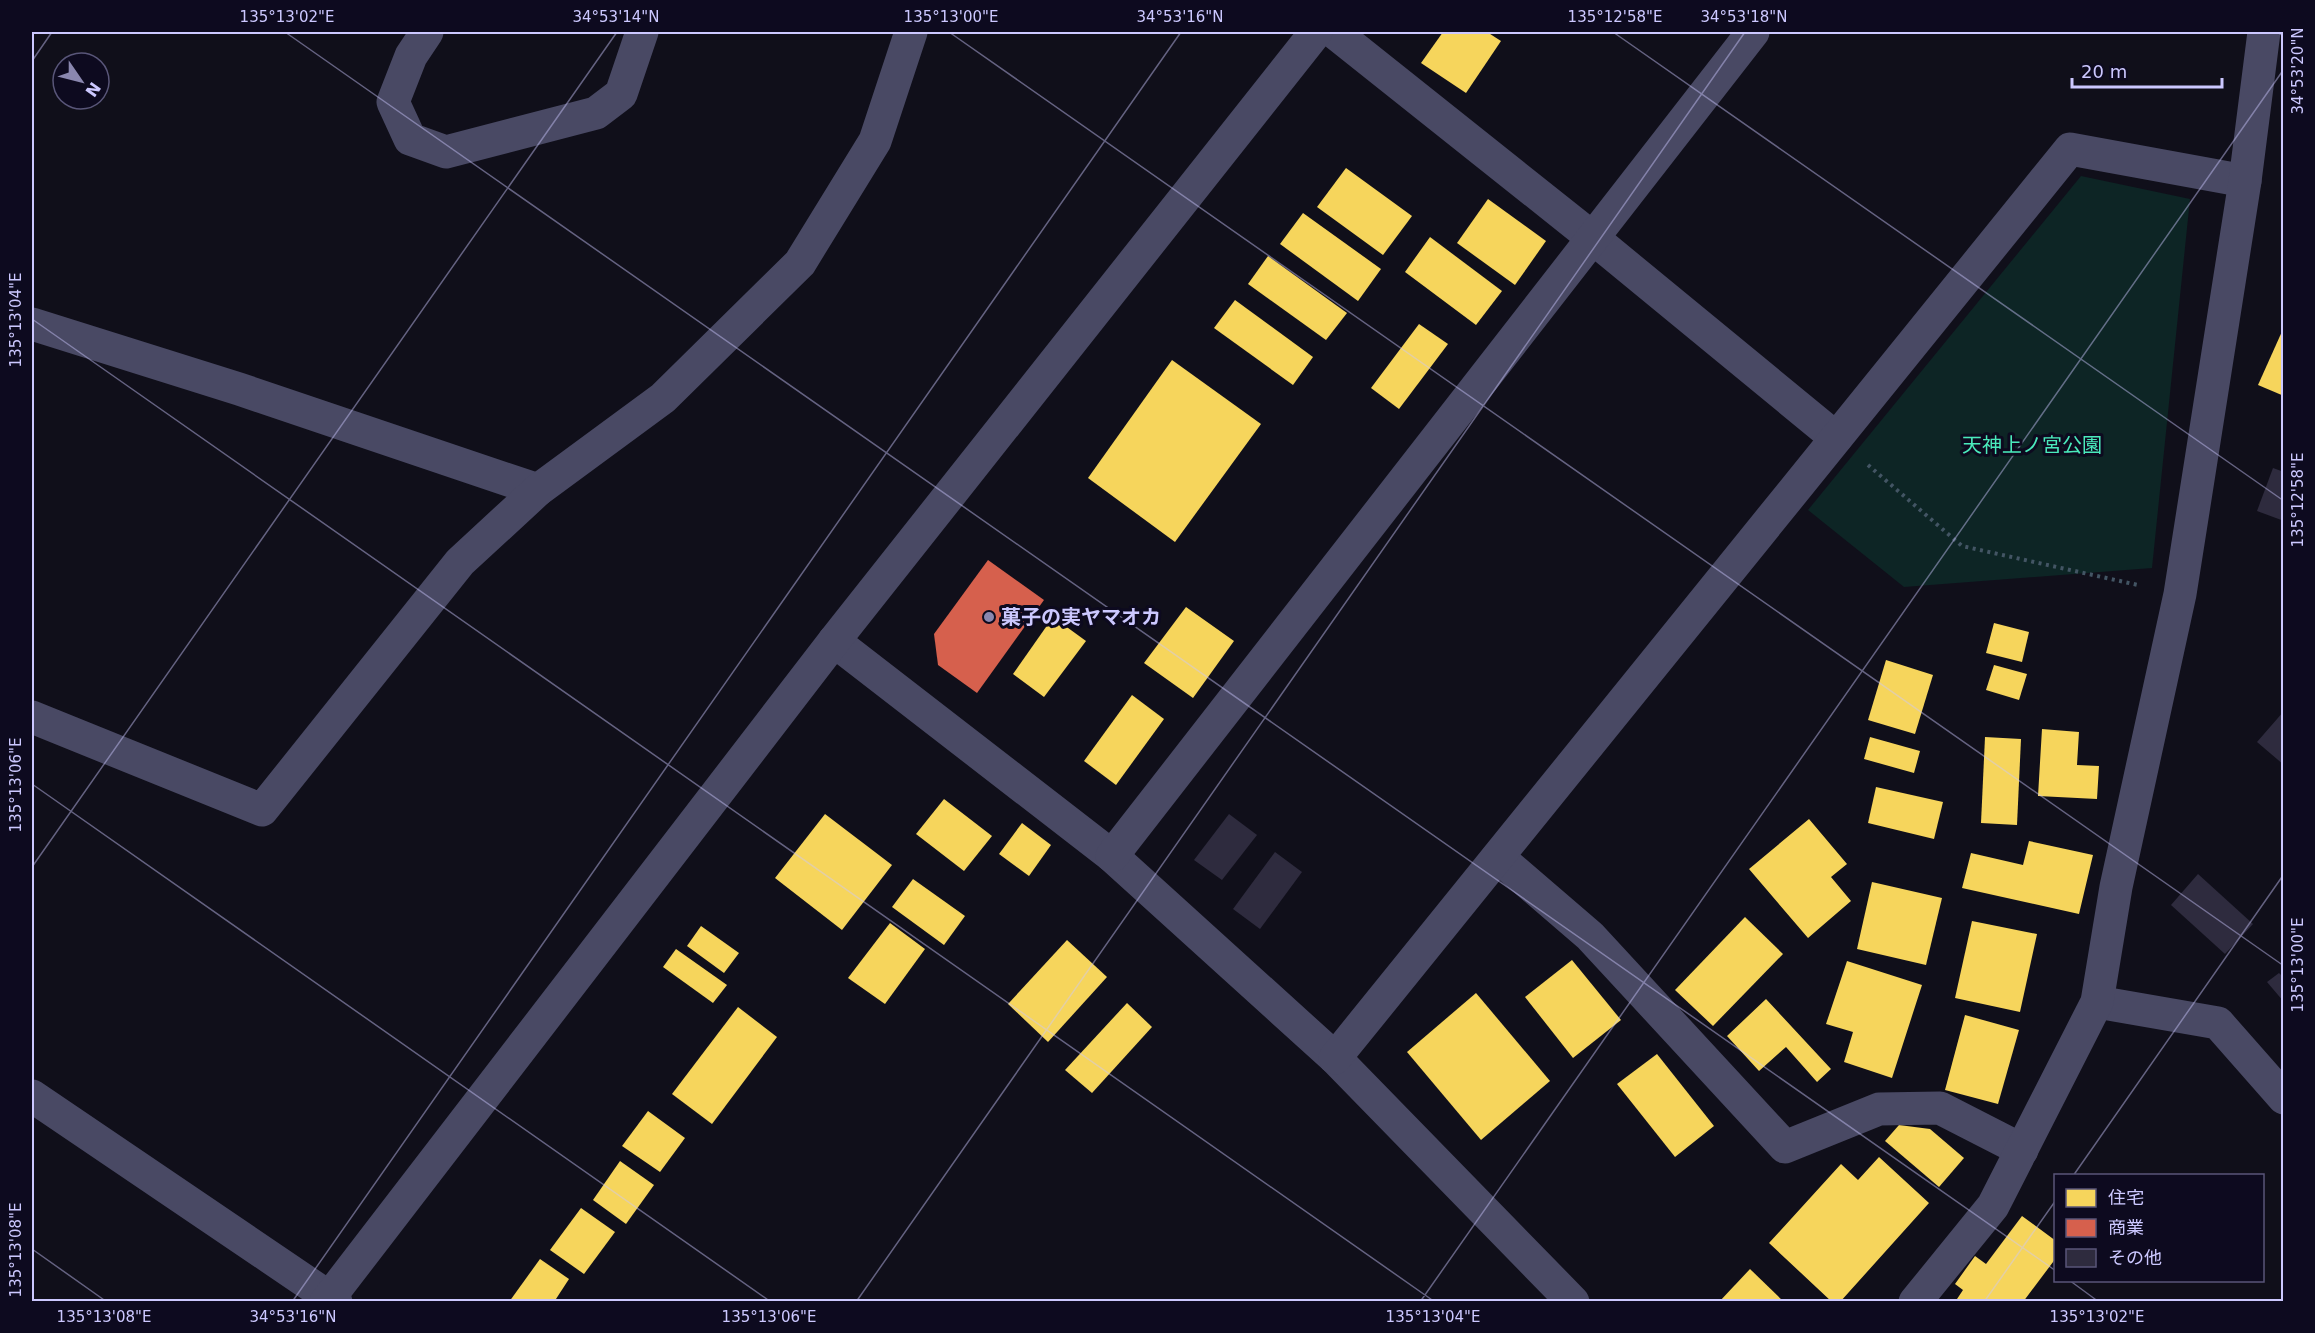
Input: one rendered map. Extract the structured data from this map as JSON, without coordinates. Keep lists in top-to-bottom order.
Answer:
{
  "parks": ["天神上ノ宮公園"],
  "places": ["菓子の実ヤマオカ"],
  "legend": ["住宅", "商業", "その他"],
  "scale_bar": "20 m",
  "north": "bottom right",
  "coordinates": [
    "135°13'02\"E",
    "34°53'14\"N",
    "135°13'00\"E",
    "34°53'16\"N",
    "135°12'58\"E",
    "34°53'18\"N",
    "34°53'20\"N",
    "135°13'04\"E",
    "135°13'06\"E",
    "135°13'08\"E"
  ]
}
